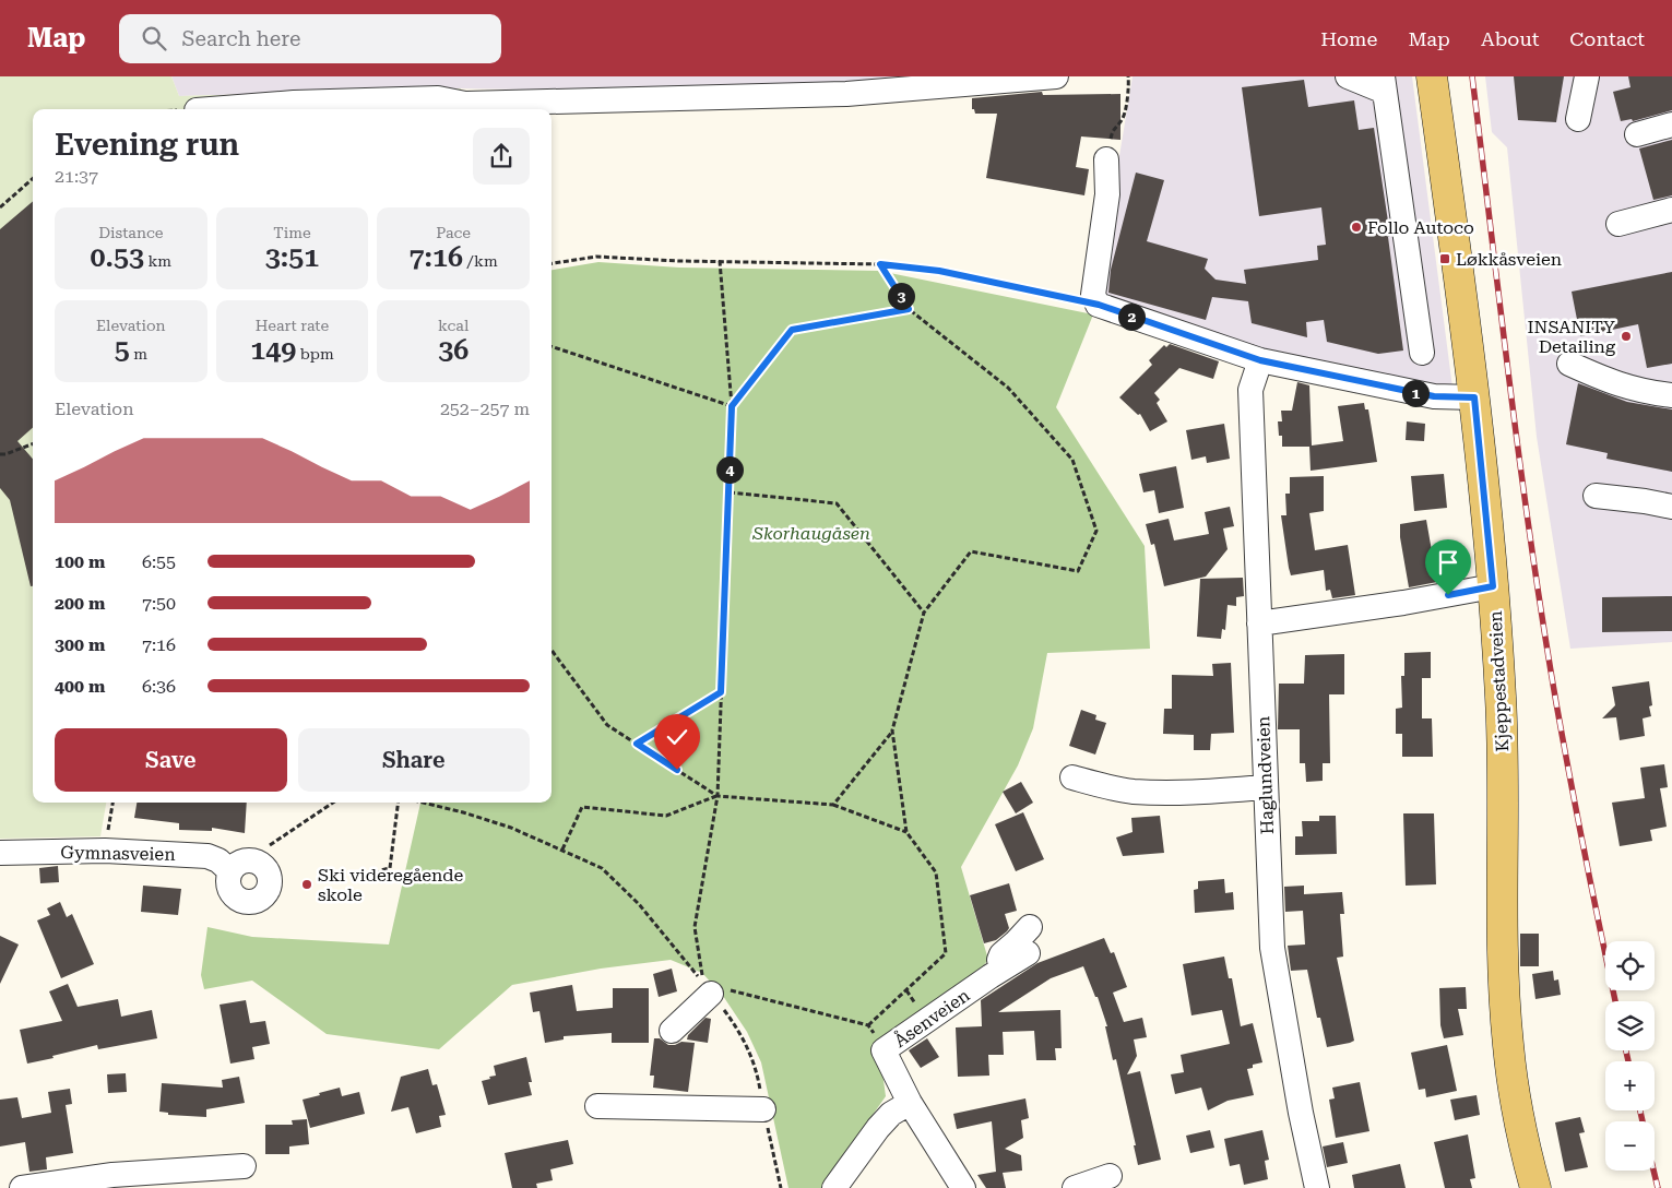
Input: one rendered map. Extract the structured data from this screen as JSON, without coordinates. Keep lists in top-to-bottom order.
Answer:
{
  "streets": {
    "main road": ["Kjeppestadveien"],
    "street": ["Haglundveien", "Gymnasveien", "Åsenveien"]
  },
  "parks": ["Skorhaugåsen"],
  "places": {
    "other": ["Follo Autoco", "INSANITY Detailing", "Ski videregående skole"],
    "transit": ["Løkkåsveien"]
  },
  "page": {
    "header": "Map",
    "search": "Search here",
    "nav": [
      "Home",
      "Map",
      "About",
      "Contact"
    ],
    "heading": ["Evening run", "21:37"],
    "stats": [
      ["Distance", "0.53 km"],
      ["Time", "3:51"],
      ["Pace", "7:16 /km"],
      ["Elevation", "5 m"],
      ["Heart rate", "149 bpm"],
      ["kcal", "36"]
    ],
    "pins": [
      "3",
      "2",
      "1",
      "4"
    ],
    "chart": ["Elevation", "252–257 m"],
    "list": [
      {
        "name": "100 m",
        "note": "6:55"
      },
      {
        "name": "200 m",
        "note": "7:50"
      },
      {
        "name": "300 m",
        "note": "7:16"
      },
      {
        "name": "400 m",
        "note": "6:36"
      }
    ],
    "buttons": ["Save", "Share"],
    "map_buttons": ["+", "−"]
  }
}
